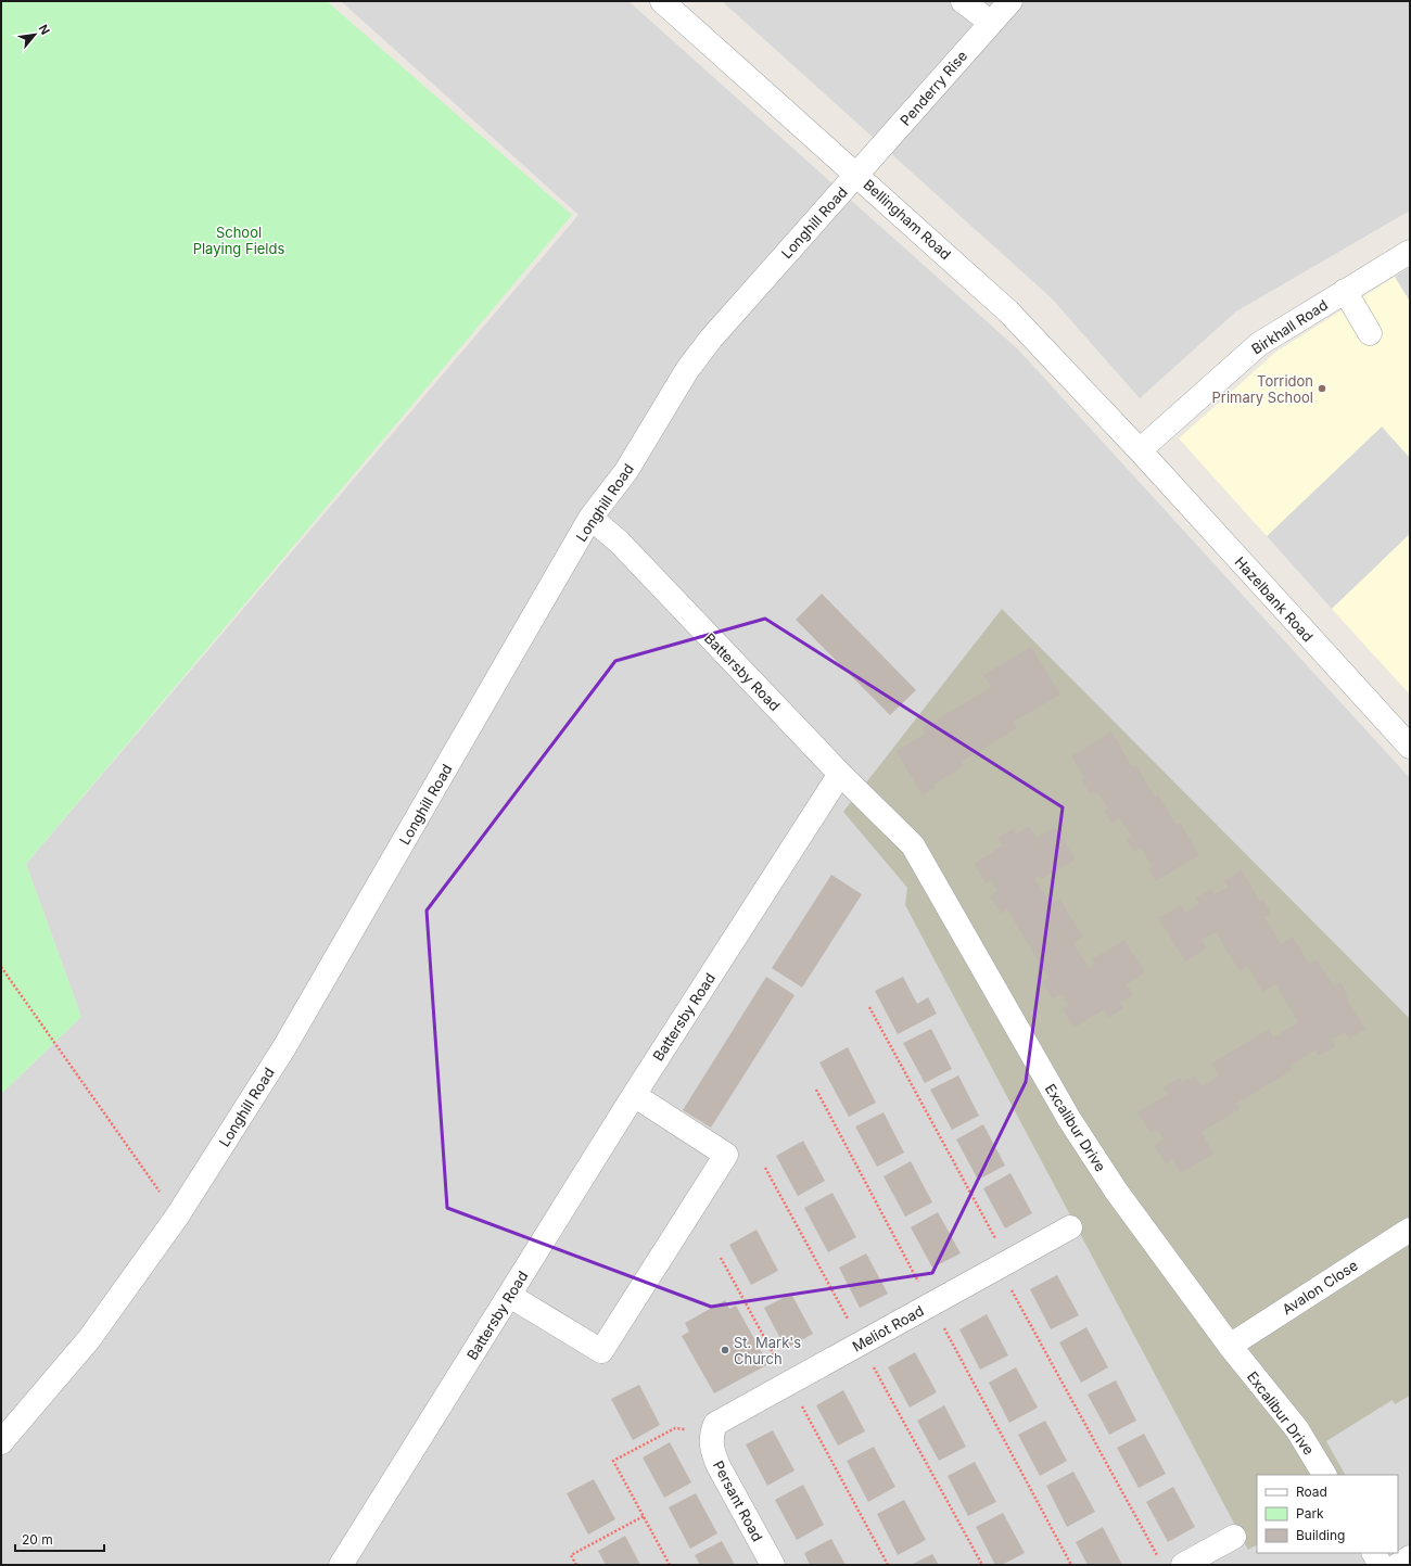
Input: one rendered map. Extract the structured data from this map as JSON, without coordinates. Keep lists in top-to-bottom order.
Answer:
{
  "streets": {
    "street": [
      "Penderry Rise",
      "Bellingham Road",
      "Longhill Road",
      "Birkhall Road",
      "Hazelbank Road",
      "Battersby Road",
      "Excalibur Drive",
      "Avalon Close",
      "Meliot Road",
      "Persant Road"
    ]
  },
  "crossings": [
    ["Penderry Rise", "Bellingham Road"],
    ["Penderry Rise", "Longhill Road"],
    ["Bellingham Road", "Longhill Road"],
    ["Bellingham Road", "Birkhall Road"],
    ["Bellingham Road", "Hazelbank Road"],
    ["Longhill Road", "Battersby Road"],
    ["Birkhall Road", "Hazelbank Road"],
    ["Battersby Road", "Excalibur Drive"],
    ["Excalibur Drive", "Avalon Close"],
    ["Meliot Road", "Persant Road"]
  ],
  "parks": ["School Playing Fields"],
  "places": ["Torridon Primary School", "St. Mark's Church"],
  "legend": ["Road", "Park", "Building"],
  "scale_bar": "20 m",
  "north": "top right"
}
